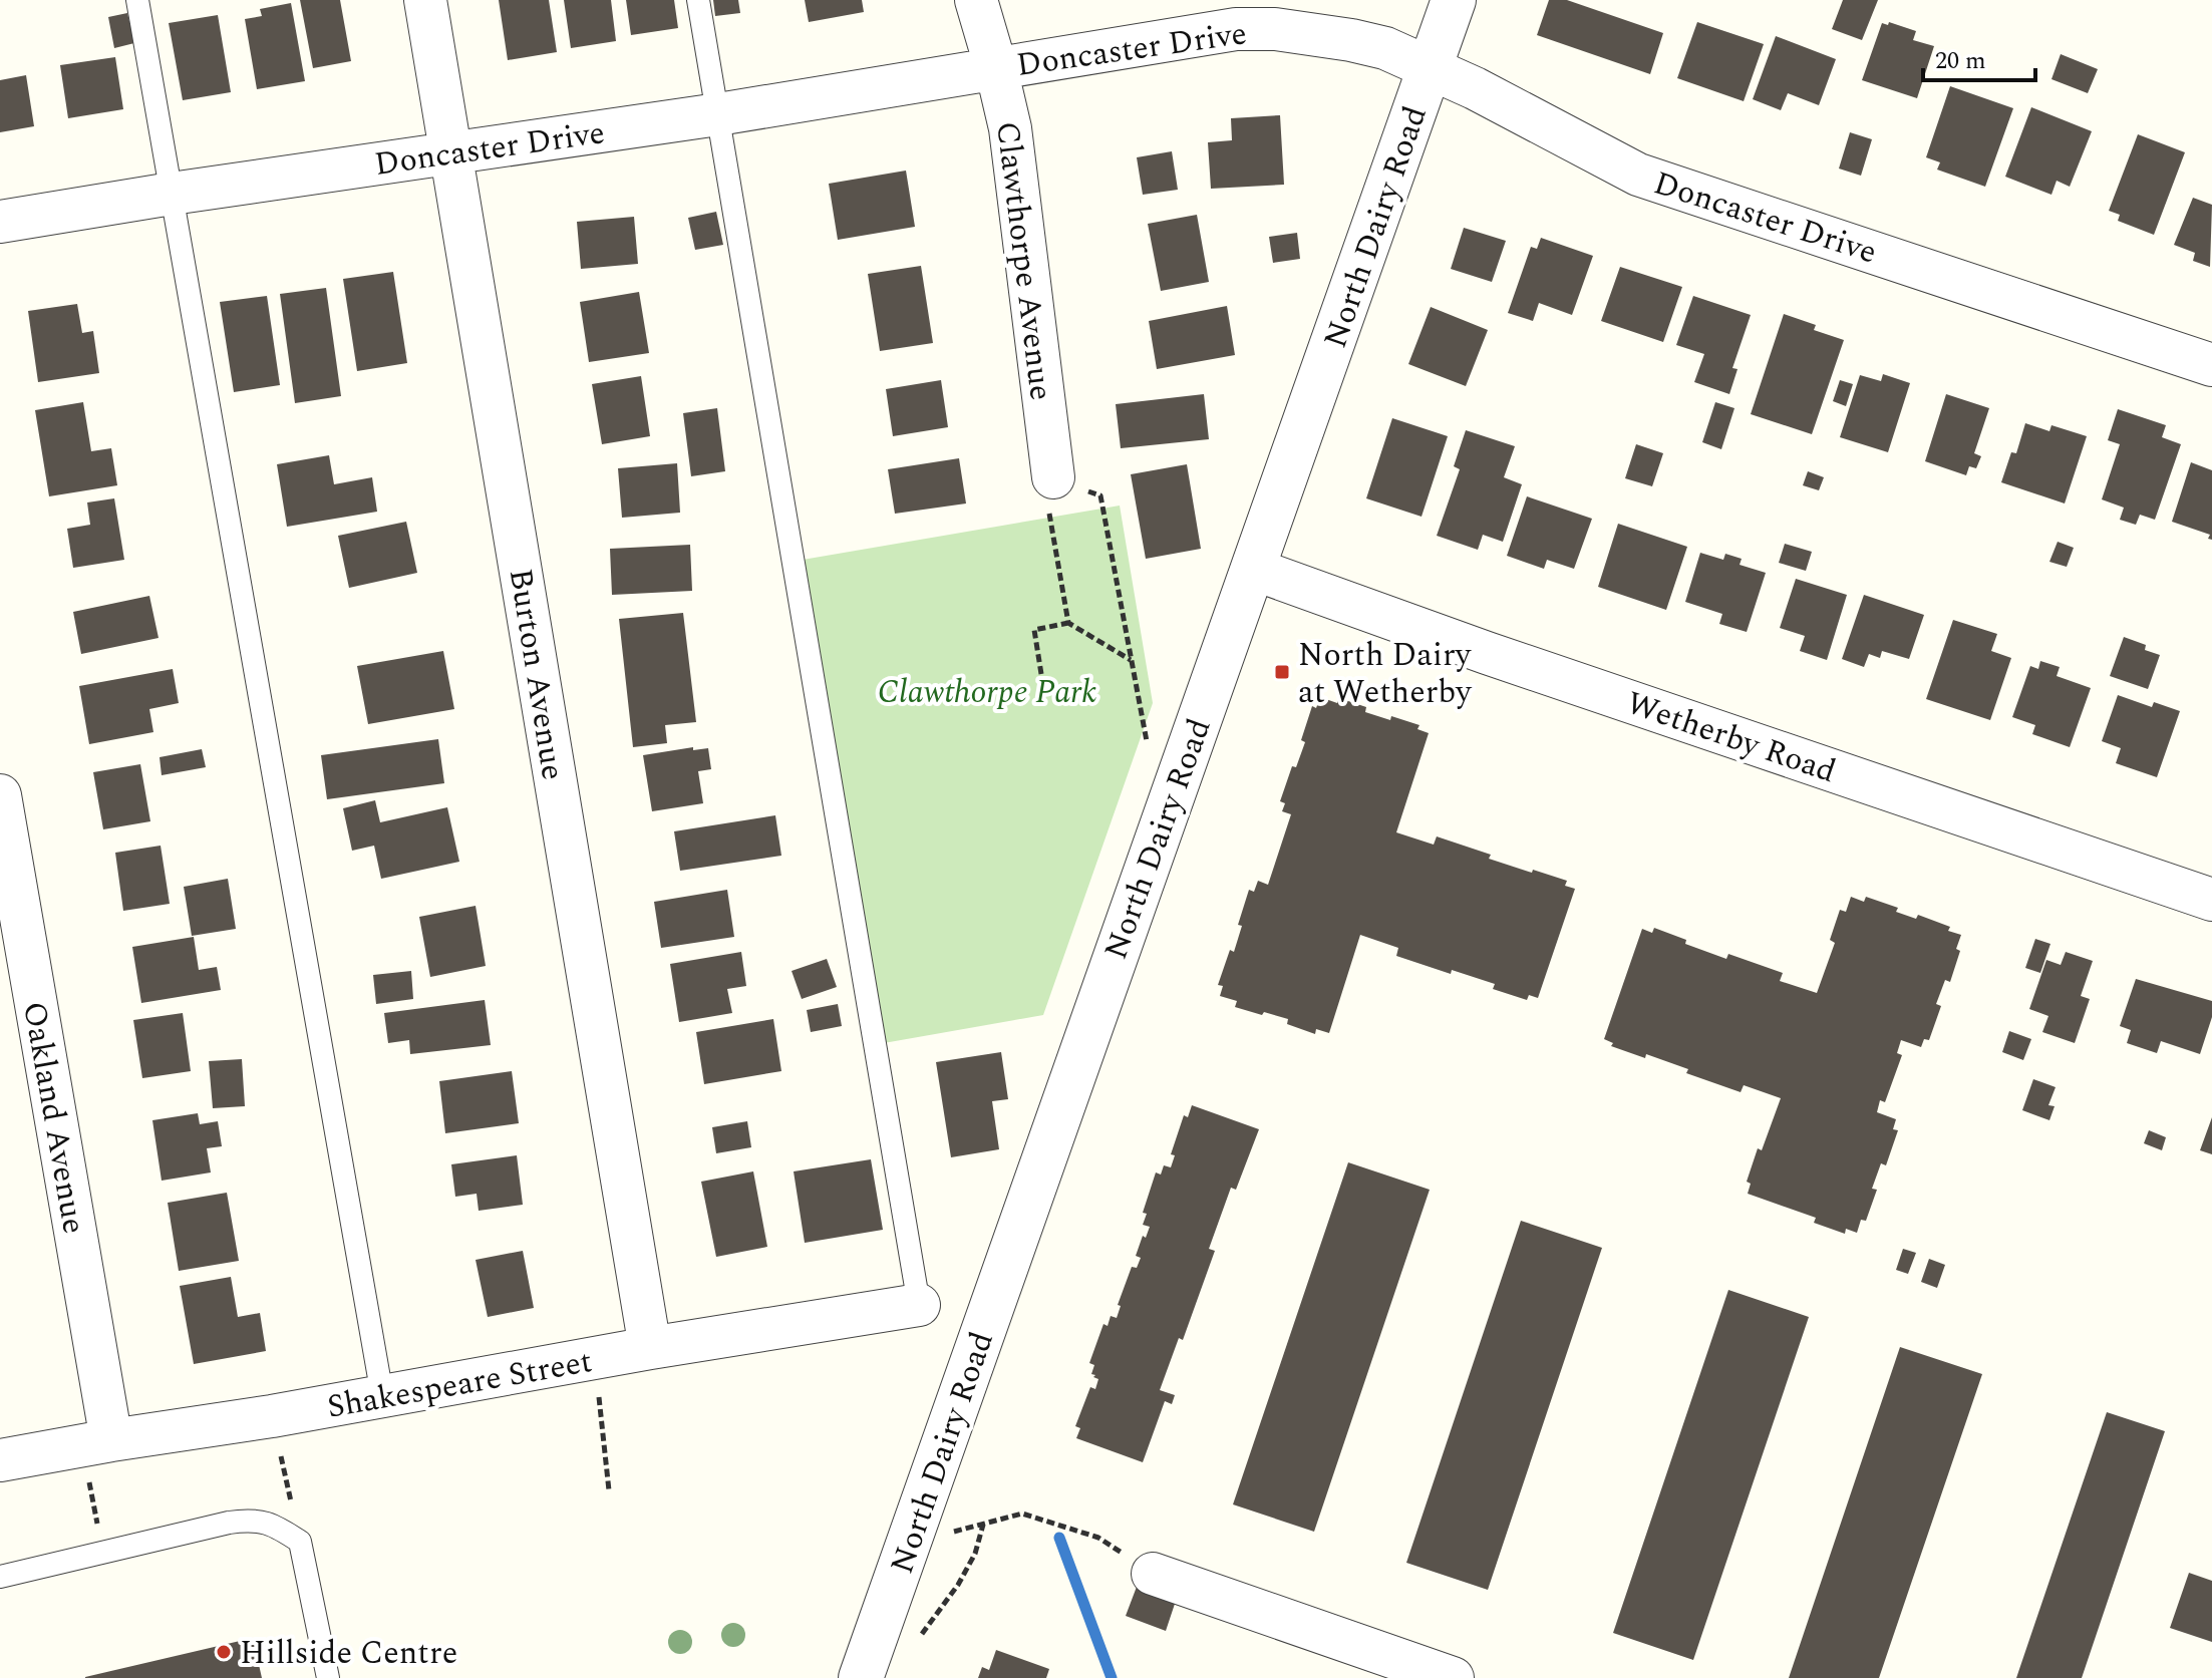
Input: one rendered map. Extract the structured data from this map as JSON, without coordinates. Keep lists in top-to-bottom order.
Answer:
{
  "streets": {
    "street": [
      "Doncaster Drive",
      "North Dairy Road",
      "Clawthorpe Avenue",
      "Burton Avenue",
      "Wetherby Road",
      "Oakland Avenue",
      "Shakespeare Street"
    ]
  },
  "crossings": [
    ["Doncaster Drive", "North Dairy Road"],
    ["Doncaster Drive", "Clawthorpe Avenue"],
    ["Doncaster Drive", "Burton Avenue"],
    ["North Dairy Road", "Wetherby Road"],
    ["Burton Avenue", "Shakespeare Street"],
    ["Oakland Avenue", "Shakespeare Street"]
  ],
  "parks": ["Clawthorpe Park"],
  "places": {
    "transit": ["North Dairy at Wetherby"],
    "other": ["Hillside Centre"]
  },
  "scale_bar": "20 m"
}
